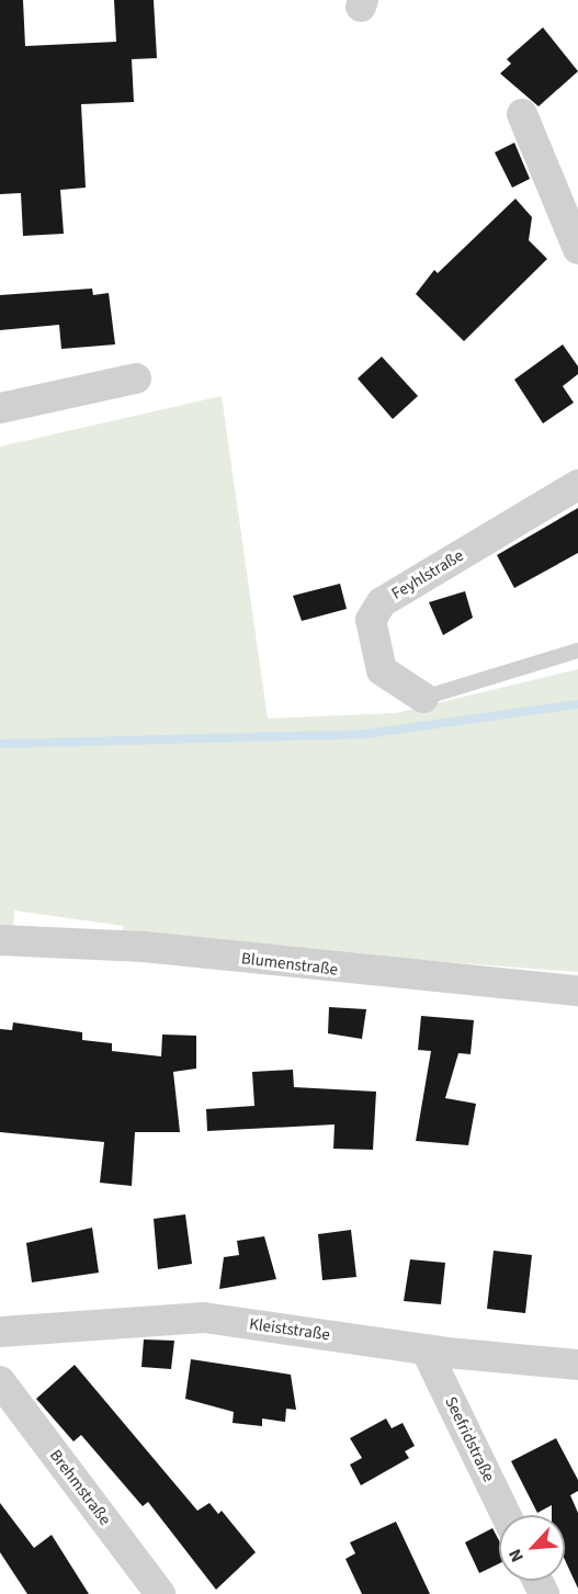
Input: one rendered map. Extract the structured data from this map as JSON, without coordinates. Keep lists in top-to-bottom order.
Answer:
{
  "streets": {
    "street": [
      "Feyhlstraße",
      "Blumenstraße",
      "Kleiststraße",
      "Seefridstraße",
      "Brehmstraße"
    ]
  },
  "crossings": [
    ["Kleiststraße", "Seefridstraße"]
  ],
  "north": "bottom left"
}
